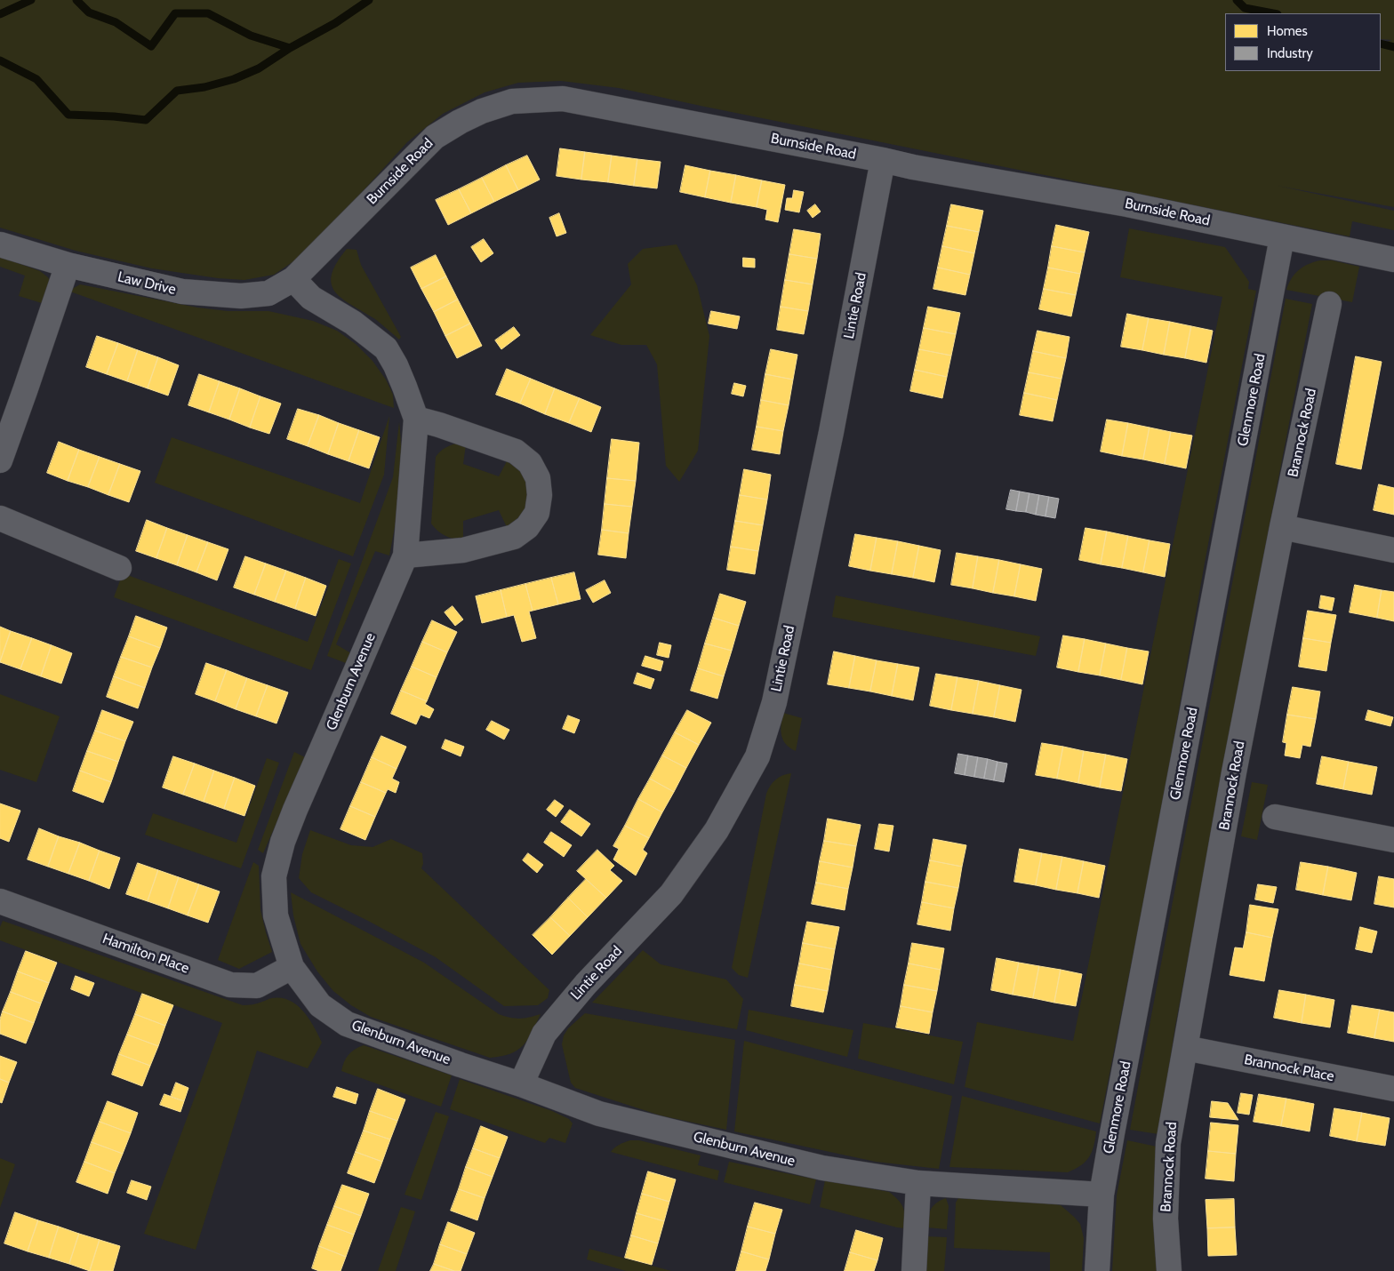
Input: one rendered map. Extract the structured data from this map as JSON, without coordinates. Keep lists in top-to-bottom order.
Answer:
{
  "streets": {
    "street": [
      "Burnside Road",
      "Law Drive",
      "Lintie Road",
      "Glenmore Road",
      "Brannock Road",
      "Glenburn Avenue",
      "Hamilton Place",
      "Brannock Place"
    ]
  },
  "crossings": [
    ["Burnside Road", "Law Drive"],
    ["Burnside Road", "Lintie Road"],
    ["Burnside Road", "Glenmore Road"],
    ["Burnside Road", "Glenburn Avenue"],
    ["Law Drive", "Glenburn Avenue"],
    ["Lintie Road", "Glenburn Avenue"],
    ["Glenmore Road", "Glenburn Avenue"],
    ["Brannock Road", "Brannock Place"],
    ["Glenburn Avenue", "Hamilton Place"]
  ],
  "legend": ["Homes", "Industry"]
}
